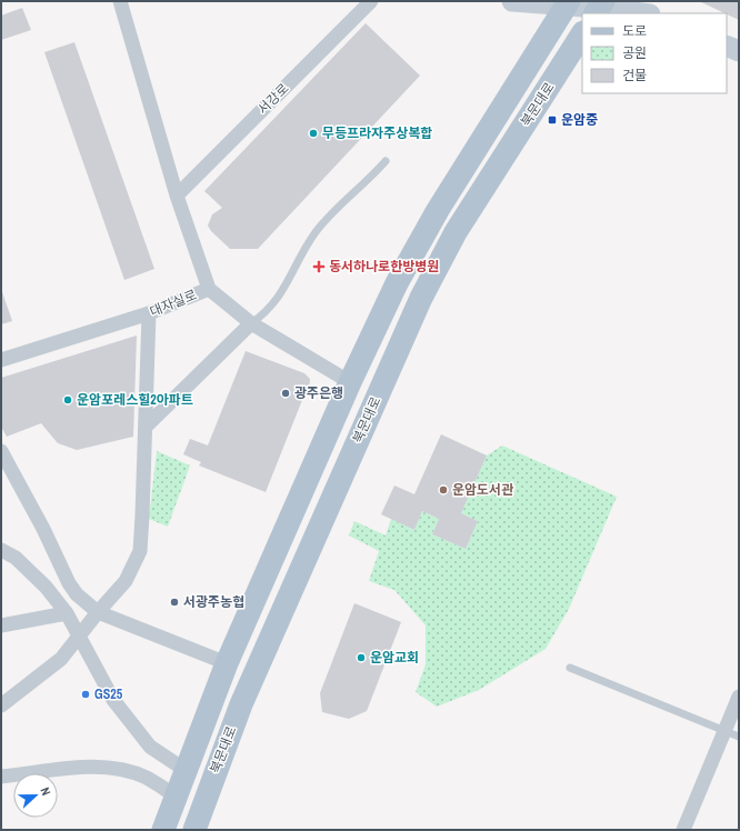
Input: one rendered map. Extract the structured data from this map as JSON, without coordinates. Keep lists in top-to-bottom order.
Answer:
{
  "streets": {
    "main road": ["북문대로"],
    "street": ["서강로", "대자실로"]
  },
  "crossings": [
    ["북문대로", "대자실로"]
  ],
  "places": {
    "transit": ["운암중"],
    "other": [
      "무등프라자주상복합",
      "광주은행",
      "운암포레스힐2아파트",
      "운암도서관",
      "서광주농협",
      "운암교회",
      "GS25"
    ],
    "health": ["동서하나로한방병원"]
  },
  "legend": ["도로", "공원", "건물"],
  "north": "right"
}
